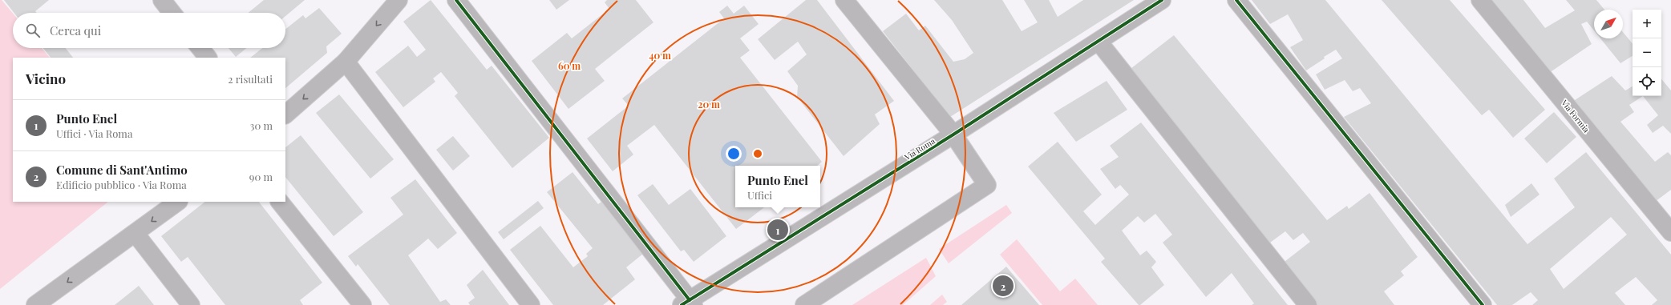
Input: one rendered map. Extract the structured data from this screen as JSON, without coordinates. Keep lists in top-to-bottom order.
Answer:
{
  "streets": {
    "street": ["Via Formia", "Via Roma"]
  },
  "north": "top right",
  "page": {
    "map_buttons": ["+", "−"],
    "search": "Cerca qui",
    "heading": ["Vicino", "2 risultati"],
    "list": [
      {
        "mark": "1",
        "name": "Punto Enel",
        "note": "Uffici · Via Roma",
        "value": "30 m"
      },
      {
        "mark": "2",
        "name": "Comune di Sant'Antimo",
        "note": "Edificio pubblico · Via Roma",
        "value": "90 m"
      }
    ],
    "popup": ["Punto Enel", "Uffici"],
    "pins": ["1", "2"]
  },
  "rings": ["40 m", "60 m", "20 m"]
}
